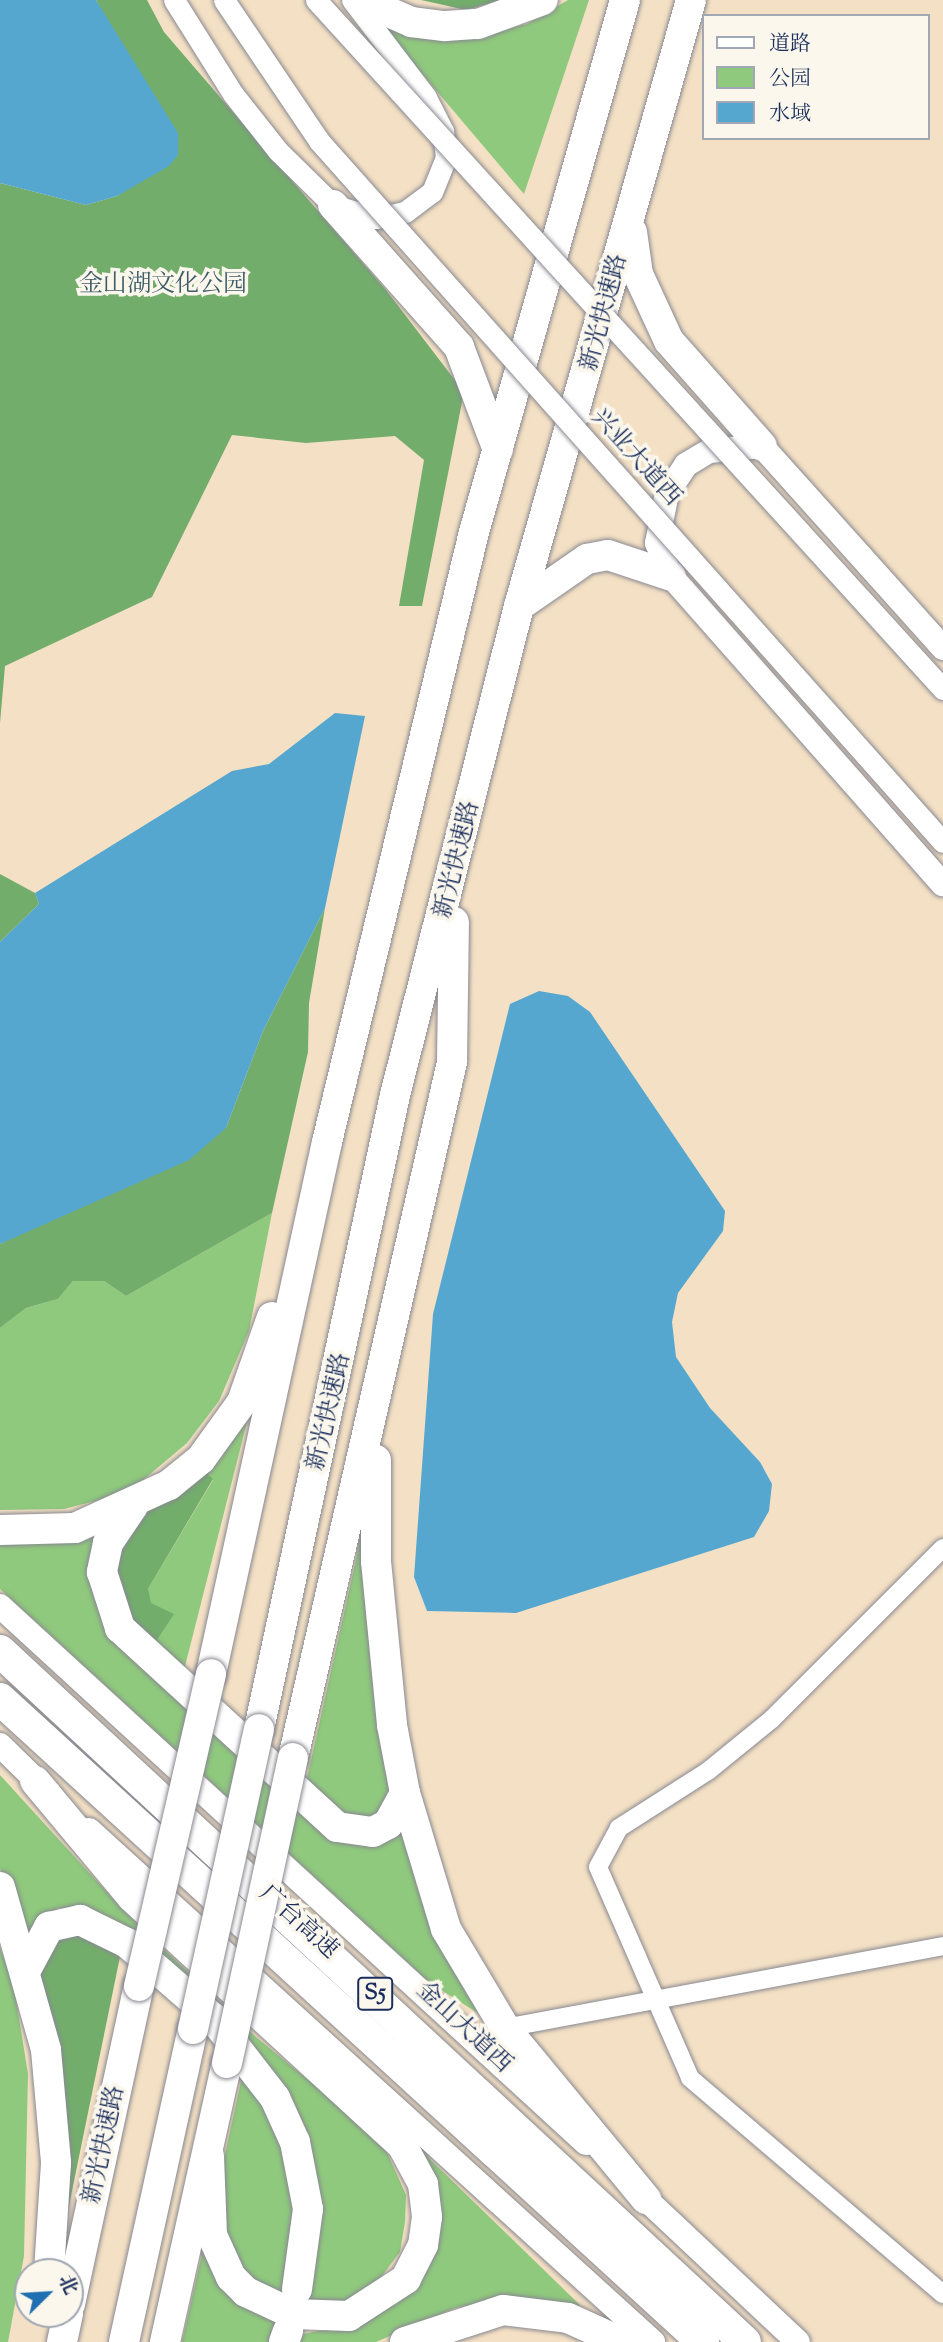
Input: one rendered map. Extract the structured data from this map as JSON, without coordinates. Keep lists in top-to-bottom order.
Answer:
{
  "streets": {
    "highway": ["新光快速路", "广台高速", "S5"],
    "main road": ["金山大道西"],
    "street": ["兴业大道西"]
  },
  "parks": ["金山湖文化公园"],
  "legend": ["道路", "公园", "水域"],
  "north": "top right"
}
